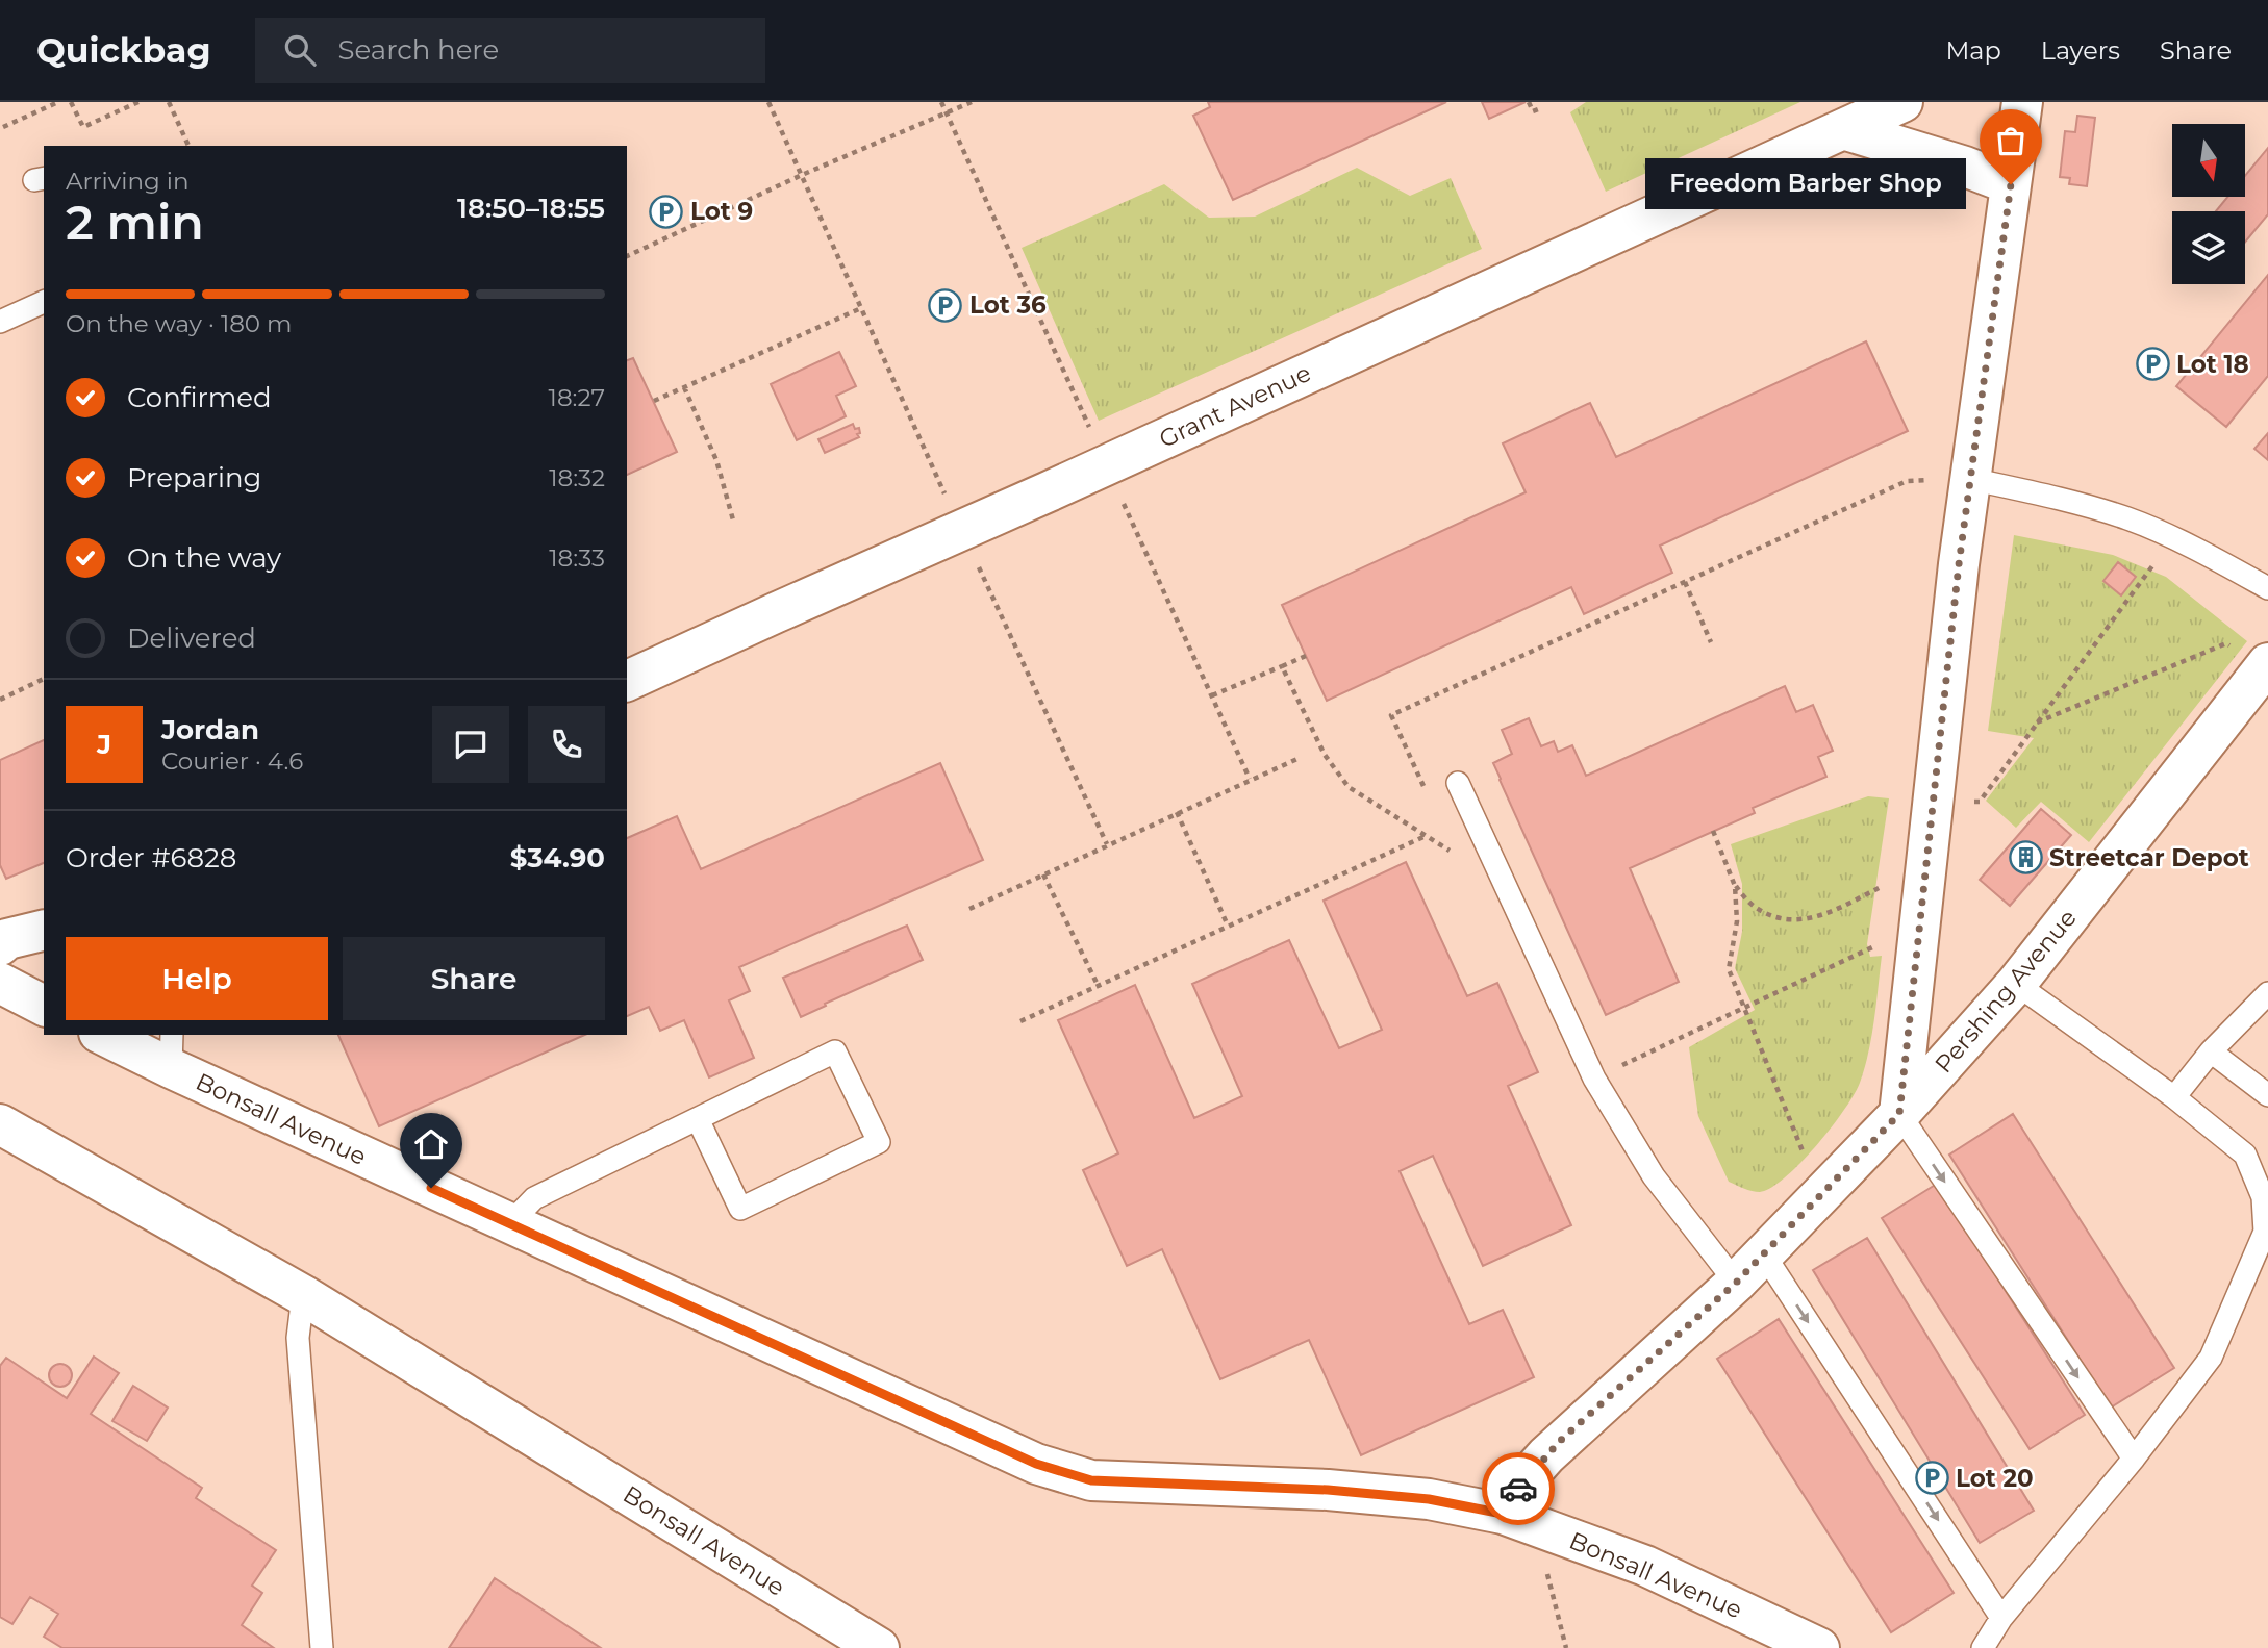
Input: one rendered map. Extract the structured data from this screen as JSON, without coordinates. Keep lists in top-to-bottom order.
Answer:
{
  "streets": {
    "street": ["Grant Avenue", "Pershing Avenue", "Bonsall Avenue"]
  },
  "crossings": [
    ["Pershing Avenue", "Bonsall Avenue"]
  ],
  "places": {
    "other": ["Freedom Barber Shop"],
    "parking": [
      "Lot 9",
      "Lot 36",
      "Lot 18",
      "Lot 20"
    ],
    "building": ["Streetcar Depot"]
  },
  "north": "bottom",
  "page": {
    "header": "Quickbag",
    "search": "Search here",
    "nav": ["Map", "Layers", "Share"],
    "heading": ["2 min", "Arriving in", "18:50–18:55"],
    "panel": [
      "Jordan",
      "Courier · 4.6",
      "Order #6828",
      "$34.90"
    ],
    "bubble": "Freedom Barber Shop",
    "bar": "On the way · 180 m",
    "list": [
      ["Confirmed", "18:27"],
      ["Preparing", "18:32"],
      ["On the way", "18:33"],
      "Delivered"
    ],
    "round": "J",
    "buttons": ["Help", "Share"]
  }
}
